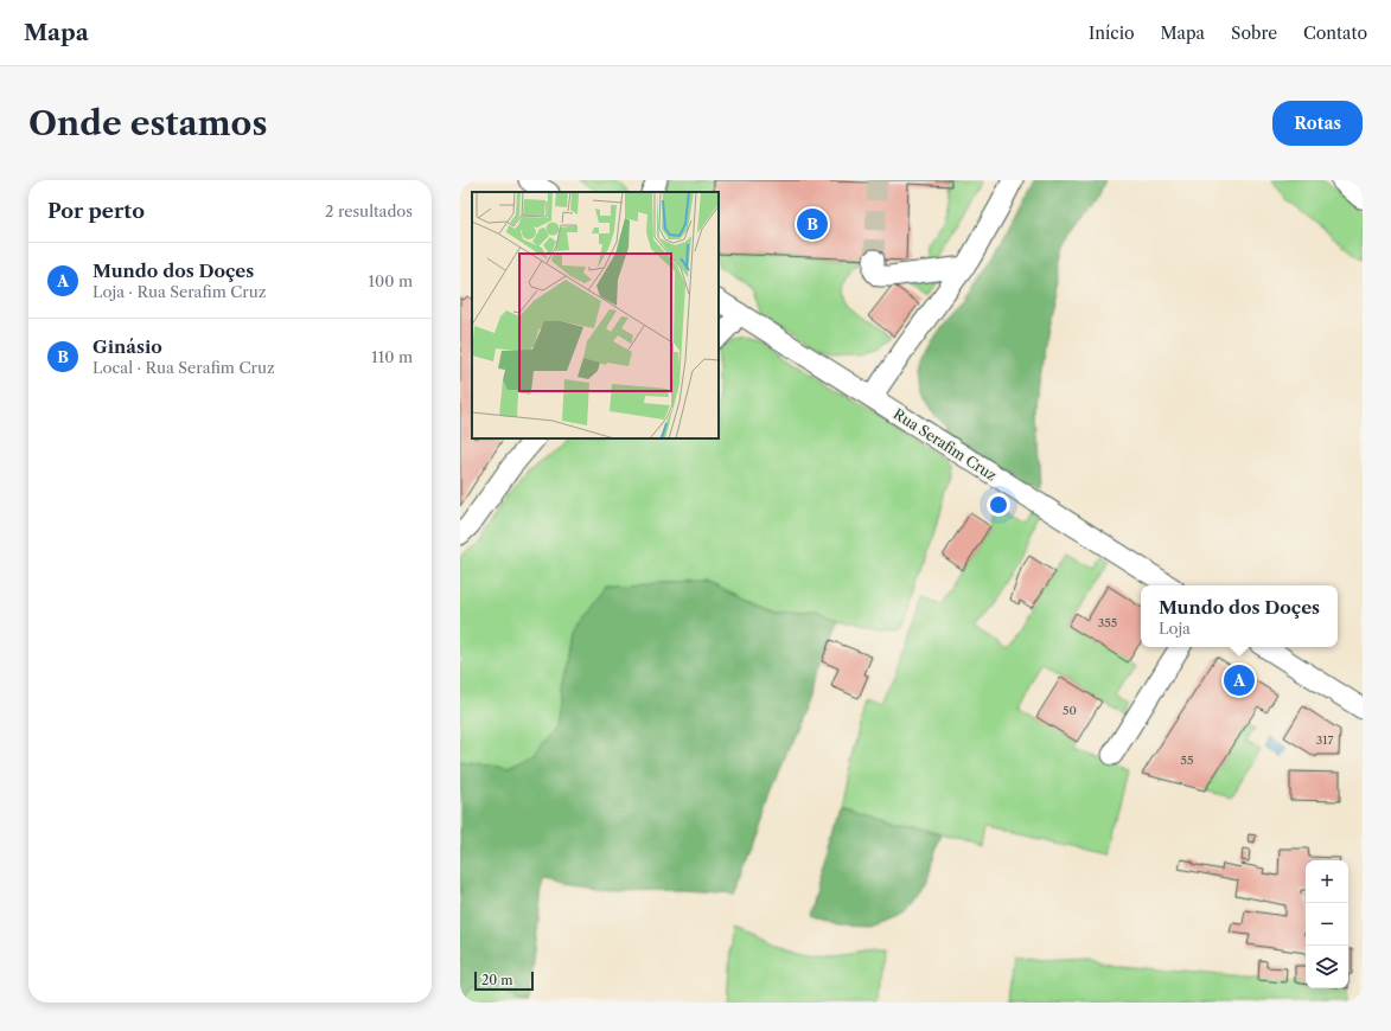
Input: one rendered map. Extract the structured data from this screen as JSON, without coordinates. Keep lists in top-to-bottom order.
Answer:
{
  "streets": {
    "street": ["Rua Serafim Cruz"]
  },
  "house_numbers": [
    "355",
    "50",
    "317",
    "55"
  ],
  "scale_bar": "20 m",
  "page": {
    "header": "Mapa",
    "nav": [
      "Início",
      "Mapa",
      "Sobre",
      "Contato"
    ],
    "buttons": "Rotas",
    "title": "Onde estamos",
    "heading": ["Por perto", "2 resultados"],
    "pins": ["B", "A"],
    "list": [
      {
        "mark": "A",
        "name": "Mundo dos Doçes",
        "note": "Loja · Rua Serafim Cruz",
        "value": "100 m"
      },
      {
        "mark": "B",
        "name": "Ginásio",
        "note": "Local · Rua Serafim Cruz",
        "value": "110 m"
      }
    ],
    "popup": ["Mundo dos Doçes", "Loja"],
    "map_buttons": ["+", "−"],
    "scale": "20 m"
  }
}
